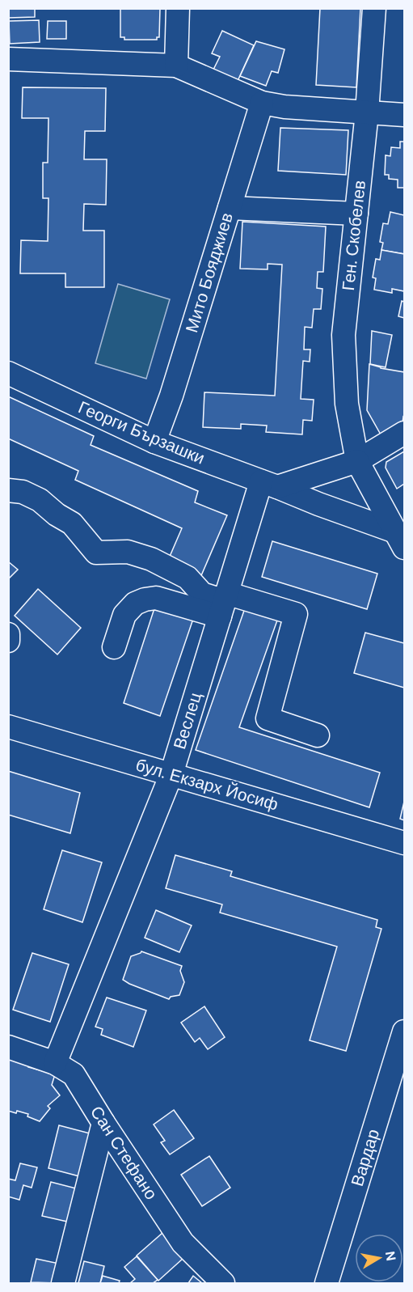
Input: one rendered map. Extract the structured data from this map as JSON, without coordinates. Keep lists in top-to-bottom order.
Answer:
{
  "streets": {
    "street": [
      "Ген. Скобелев",
      "Мито Бояджиев",
      "Георги Бързашки",
      "Веслец",
      "бул. Екзарх Йосиф",
      "Сан Стефано",
      "Вардар"
    ]
  },
  "crossings": [
    ["Ген. Скобелев", "Георги Бързашки"],
    ["Мито Бояджиев", "Георги Бързашки"],
    ["Георги Бързашки", "Веслец"],
    ["Веслец", "бул. Екзарх Йосиф"],
    ["Веслец", "Сан Стефано"]
  ],
  "north": "right"
}
